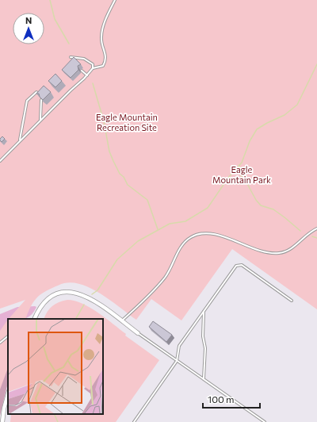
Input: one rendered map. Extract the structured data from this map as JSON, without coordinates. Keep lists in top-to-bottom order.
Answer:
{
  "parks": ["Eagle Mountain Recreation Site", "Eagle Mountain Park"],
  "scale_bar": "100 m",
  "north": "top"
}
